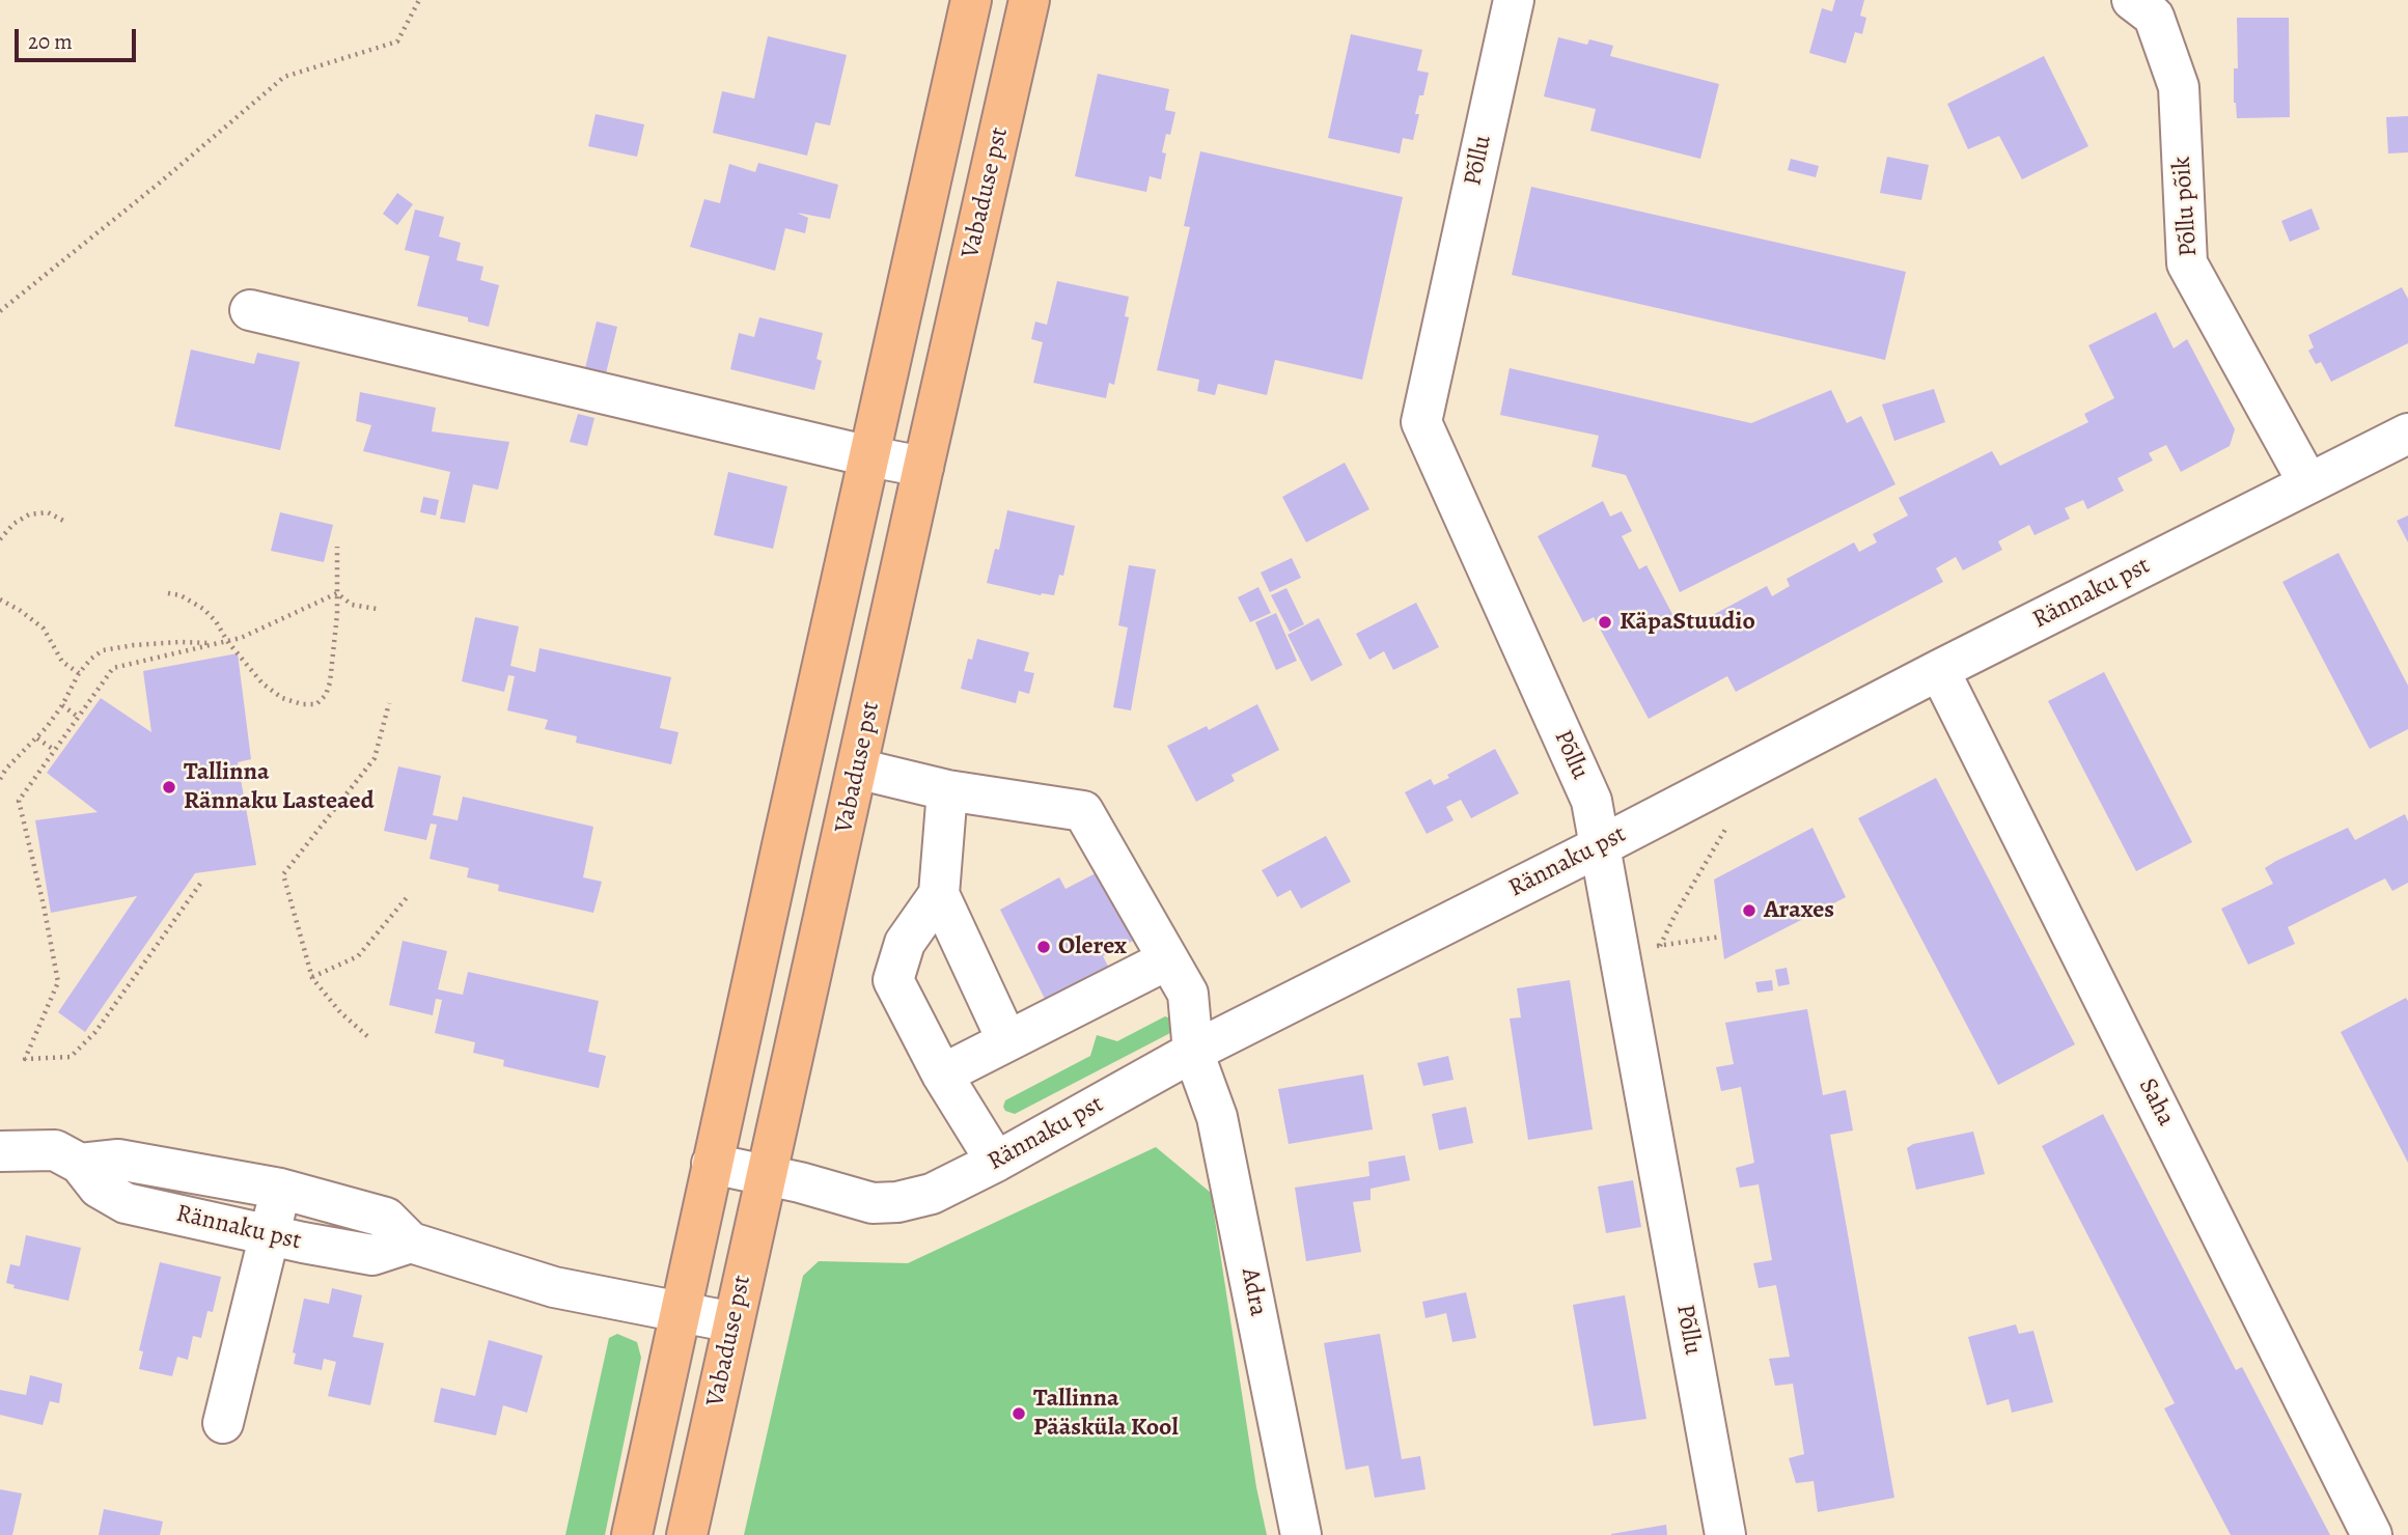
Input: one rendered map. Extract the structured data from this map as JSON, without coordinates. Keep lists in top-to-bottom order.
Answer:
{
  "streets": {
    "highway": ["Vabaduse pst"],
    "street": [
      "Põllu",
      "Põllu põik",
      "Rännaku pst",
      "Saha",
      "Adra"
    ]
  },
  "crossings": [
    ["Põllu", "Rännaku pst"],
    ["Vabaduse pst", "Rännaku pst"],
    ["Põllu põik", "Rännaku pst"],
    ["Rännaku pst", "Saha"],
    ["Rännaku pst", "Adra"]
  ],
  "places": [
    "KäpaStuudio",
    "Tallinna Rännaku Lasteaed",
    "Araxes",
    "Olerex",
    "Tallinna Pääsküla Kool"
  ],
  "scale_bar": "20 m"
}
